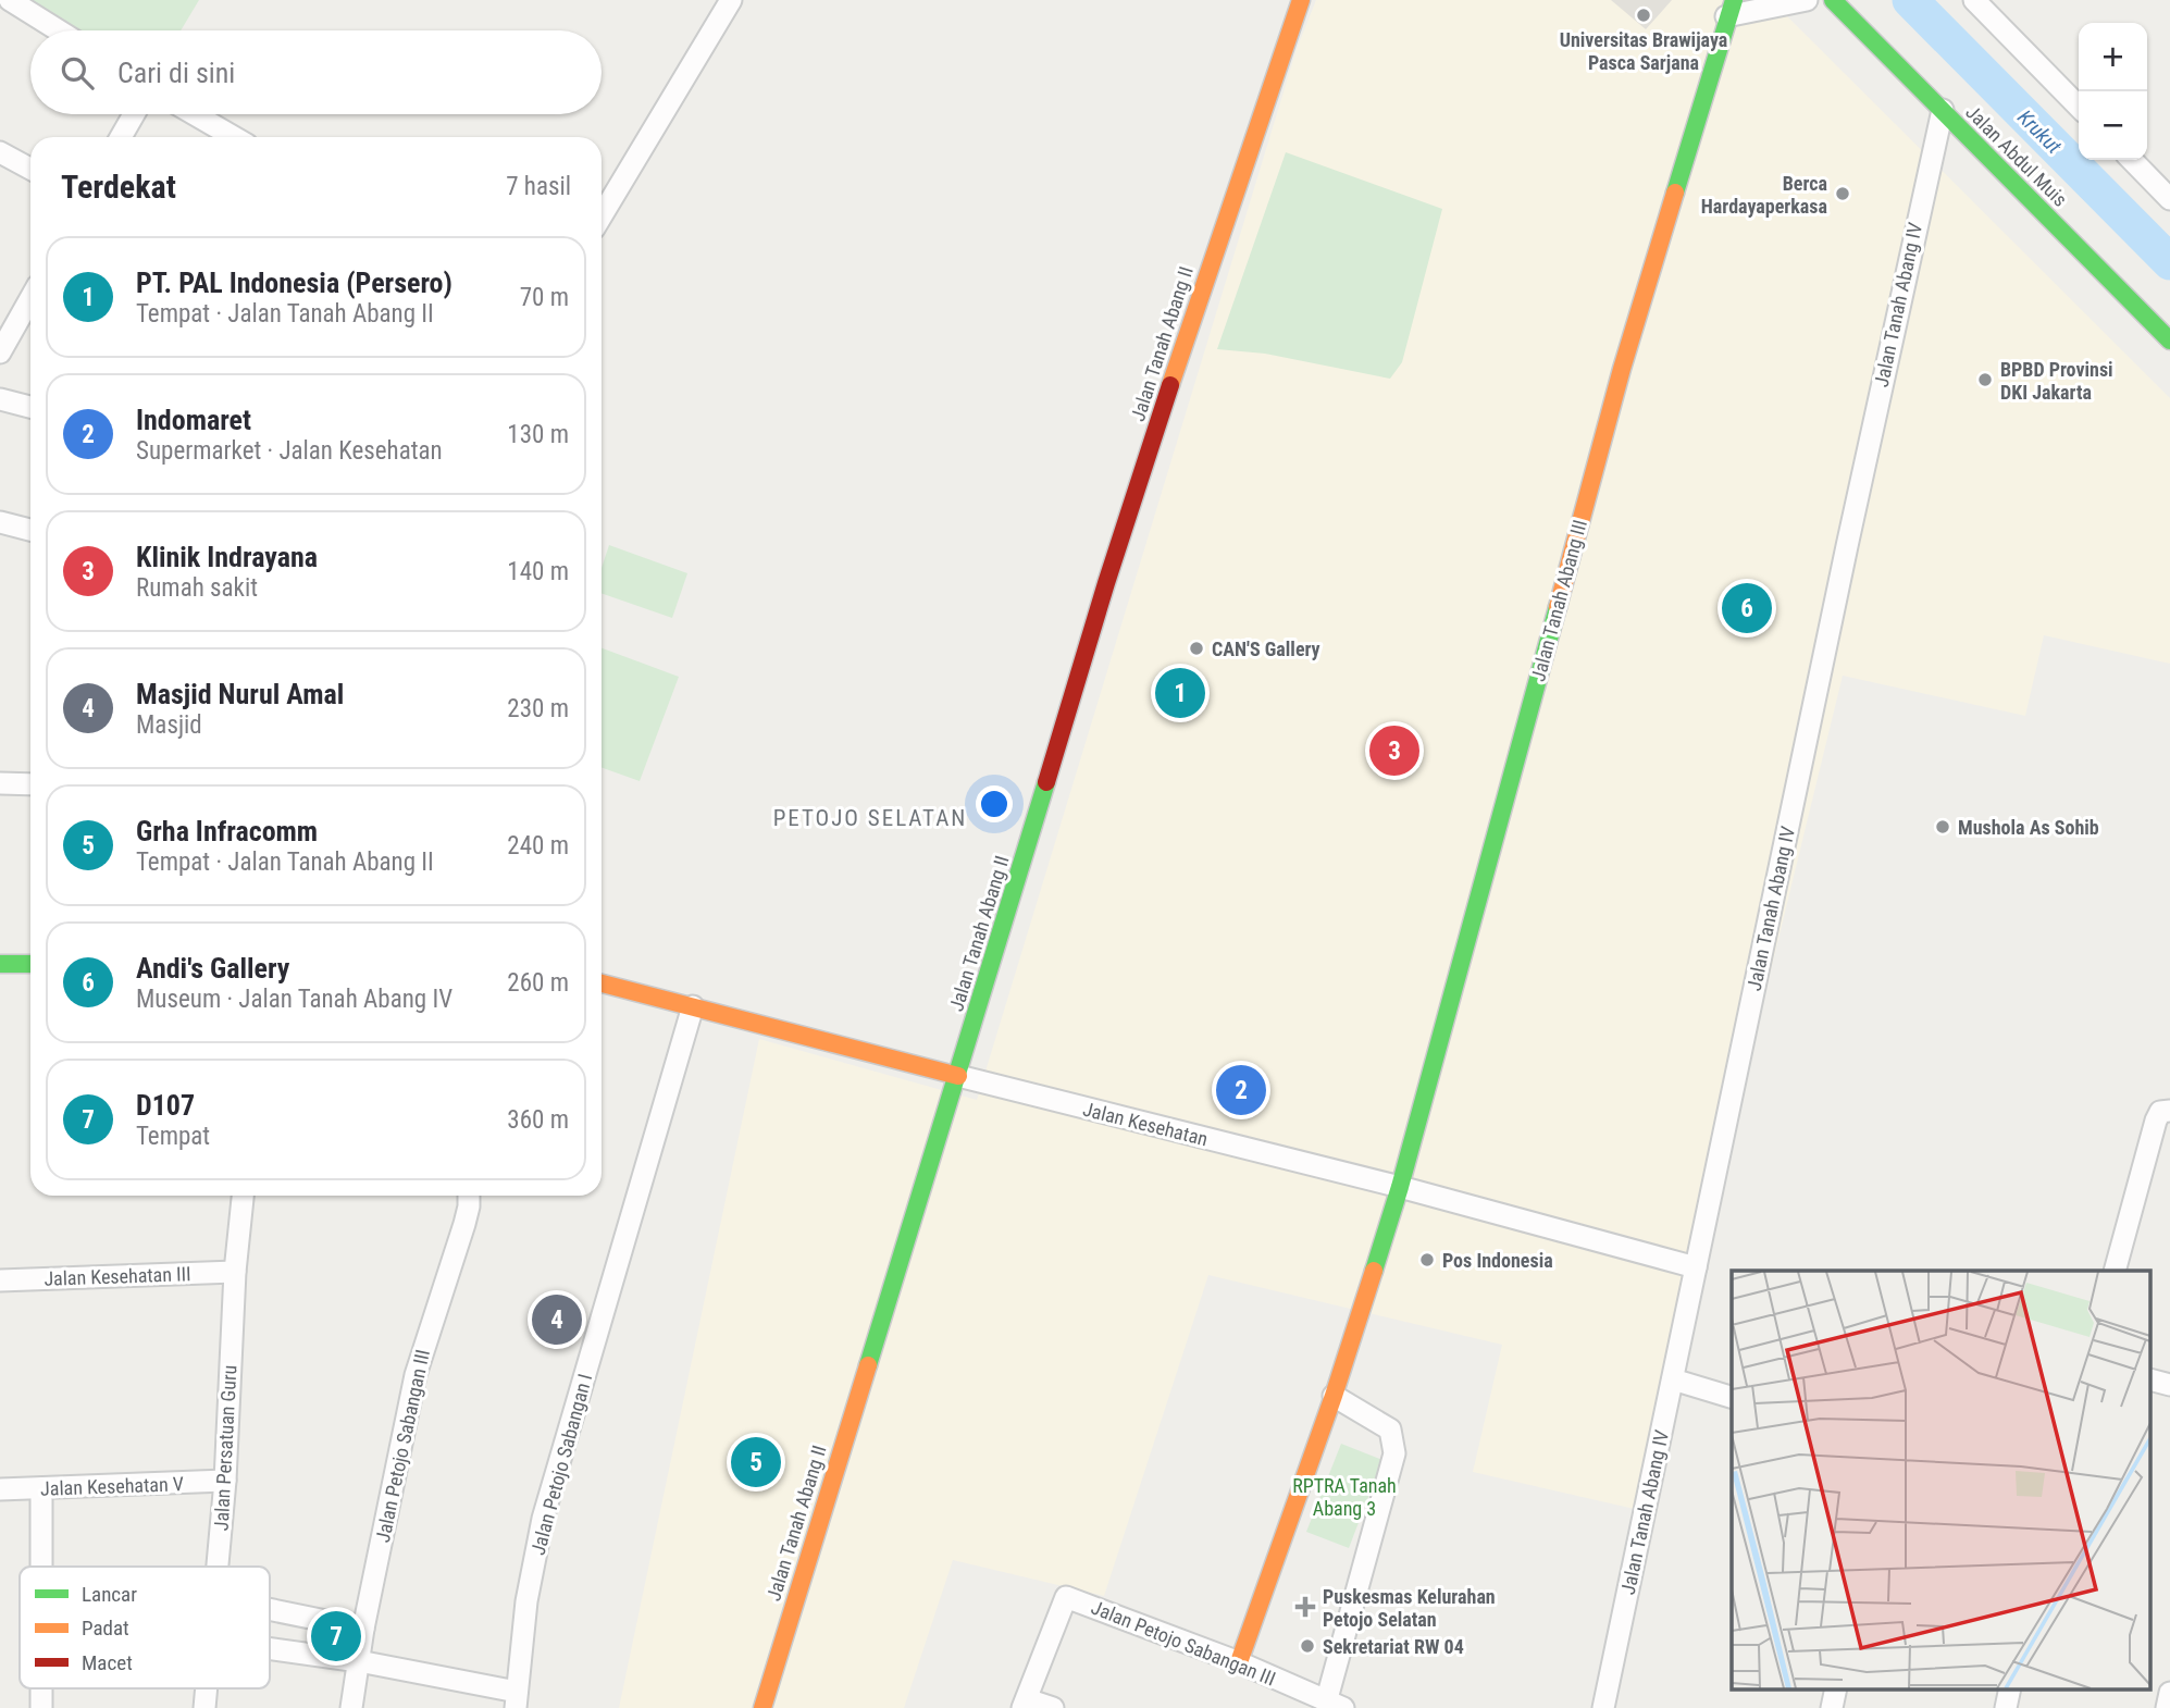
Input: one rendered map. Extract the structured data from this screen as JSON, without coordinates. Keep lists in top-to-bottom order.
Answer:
{
  "streets": {
    "street": [
      "Jalan Abdul Muis",
      "Jalan Tanah Abang IV",
      "Jalan Tanah Abang II",
      "Jalan Tanah Abang III",
      "Jalan Kesehatan",
      "Jalan Kesehatan III",
      "Jalan Petojo Sabangan III",
      "Jalan Persatuan Guru",
      "Jalan Petojo Sabangan I",
      "Jalan Kesehatan V"
    ]
  },
  "crossings": [
    ["Jalan Abdul Muis", "Jalan Tanah Abang IV"],
    ["Jalan Tanah Abang IV", "Jalan Kesehatan"],
    ["Jalan Tanah Abang II", "Jalan Kesehatan"],
    ["Jalan Tanah Abang III", "Jalan Kesehatan"],
    ["Jalan Tanah Abang III", "Jalan Petojo Sabangan III"],
    ["Jalan Kesehatan", "Jalan Petojo Sabangan I"],
    ["Jalan Kesehatan III", "Jalan Persatuan Guru"],
    ["Jalan Persatuan Guru", "Jalan Kesehatan V"]
  ],
  "districts": ["PETOJO SELATAN"],
  "water": ["Krukut"],
  "parks": ["RPTRA Tanah Abang 3"],
  "places": {
    "other": [
      "Universitas Brawijaya Pasca Sarjana",
      "Berca Hardayaperkasa",
      "BPBD Provinsi DKI Jakarta",
      "CAN'S Gallery",
      "Mushola As Sohib",
      "Pos Indonesia",
      "Sekretariat RW 04"
    ],
    "health": ["Puskesmas Kelurahan Petojo Selatan"]
  },
  "legend": ["Lancar", "Padat", "Macet"],
  "page": {
    "map_buttons": ["+", "−"],
    "search": "Cari di sini",
    "heading": ["Terdekat", "7 hasil"],
    "list": [
      {
        "mark": "1",
        "name": "PT. PAL Indonesia (Persero)",
        "note": "Tempat · Jalan Tanah Abang II",
        "value": "70 m"
      },
      {
        "mark": "2",
        "name": "Indomaret",
        "note": "Supermarket · Jalan Kesehatan",
        "value": "130 m"
      },
      {
        "mark": "3",
        "name": "Klinik Indrayana",
        "note": "Rumah sakit",
        "value": "140 m"
      },
      {
        "mark": "4",
        "name": "Masjid Nurul Amal",
        "note": "Masjid",
        "value": "230 m"
      },
      {
        "mark": "5",
        "name": "Grha Infracomm",
        "note": "Tempat · Jalan Tanah Abang II",
        "value": "240 m"
      },
      {
        "mark": "6",
        "name": "Andi's Gallery",
        "note": "Museum · Jalan Tanah Abang IV",
        "value": "260 m"
      },
      {
        "mark": "7",
        "name": "D107",
        "note": "Tempat",
        "value": "360 m"
      }
    ],
    "pins": [
      "6",
      "1",
      "3",
      "2",
      "4",
      "5",
      "7"
    ]
  }
}
